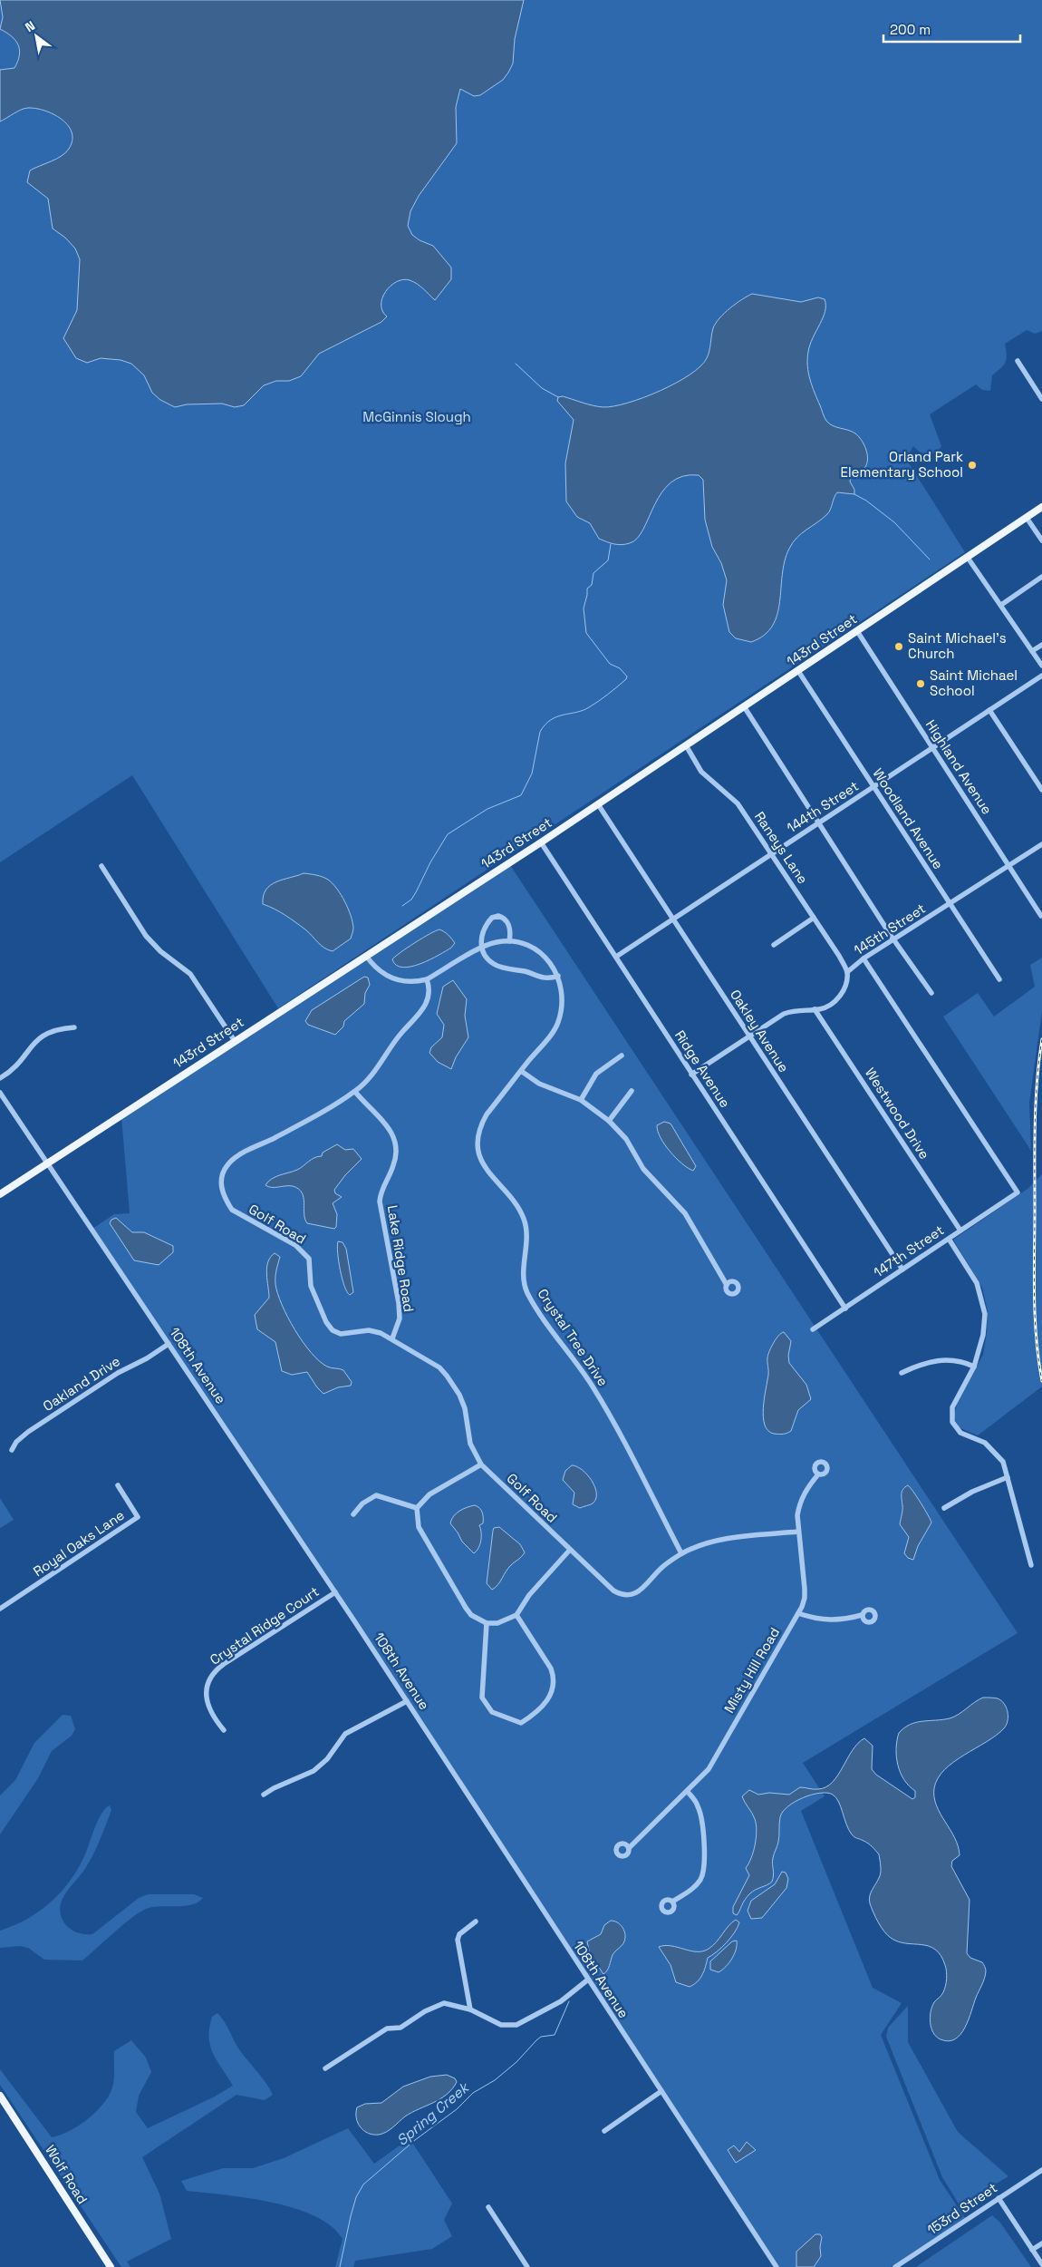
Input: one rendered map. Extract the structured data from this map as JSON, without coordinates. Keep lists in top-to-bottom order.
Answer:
{
  "streets": {
    "main road": ["143rd Street", "Wolf Road"],
    "street": [
      "Highland Avenue",
      "144th Street",
      "Woodland Avenue",
      "Raneys Lane",
      "145th Street",
      "Oakley Avenue",
      "Ridge Avenue",
      "Westwood Drive",
      "Golf Road",
      "147th Street",
      "Lake Ridge Road",
      "Crystal Tree Drive",
      "108th Avenue",
      "Oakland Drive",
      "Royal Oaks Lane",
      "Crystal Ridge Court",
      "Misty Hill Road",
      "153rd Street"
    ]
  },
  "crossings": [
    ["143rd Street", "Highland Avenue"],
    ["143rd Street", "Woodland Avenue"],
    ["143rd Street", "Raneys Lane"],
    ["143rd Street", "Oakley Avenue"],
    ["143rd Street", "Ridge Avenue"],
    ["143rd Street", "Crystal Tree Drive"],
    ["143rd Street", "108th Avenue"],
    ["Highland Avenue", "144th Street"],
    ["Highland Avenue", "145th Street"],
    ["144th Street", "Woodland Avenue"],
    ["144th Street", "Raneys Lane"],
    ["144th Street", "Oakley Avenue"],
    ["144th Street", "Ridge Avenue"],
    ["Woodland Avenue", "145th Street"],
    ["Raneys Lane", "145th Street"],
    ["145th Street", "Oakley Avenue"],
    ["145th Street", "Ridge Avenue"],
    ["145th Street", "Westwood Drive"],
    ["145th Street", "147th Street"],
    ["Oakley Avenue", "147th Street"],
    ["Ridge Avenue", "147th Street"],
    ["Westwood Drive", "147th Street"],
    ["Golf Road", "Lake Ridge Road"],
    ["Golf Road", "Crystal Tree Drive"],
    ["108th Avenue", "Oakland Drive"],
    ["108th Avenue", "Crystal Ridge Court"]
  ],
  "water": ["Spring Creek"],
  "parks": ["McGinnis Slough"],
  "places": ["Orland Park Elementary School", "Saint Michael's Church", "Saint Michael School"],
  "scale_bar": "200 m",
  "north": "top left"
}
